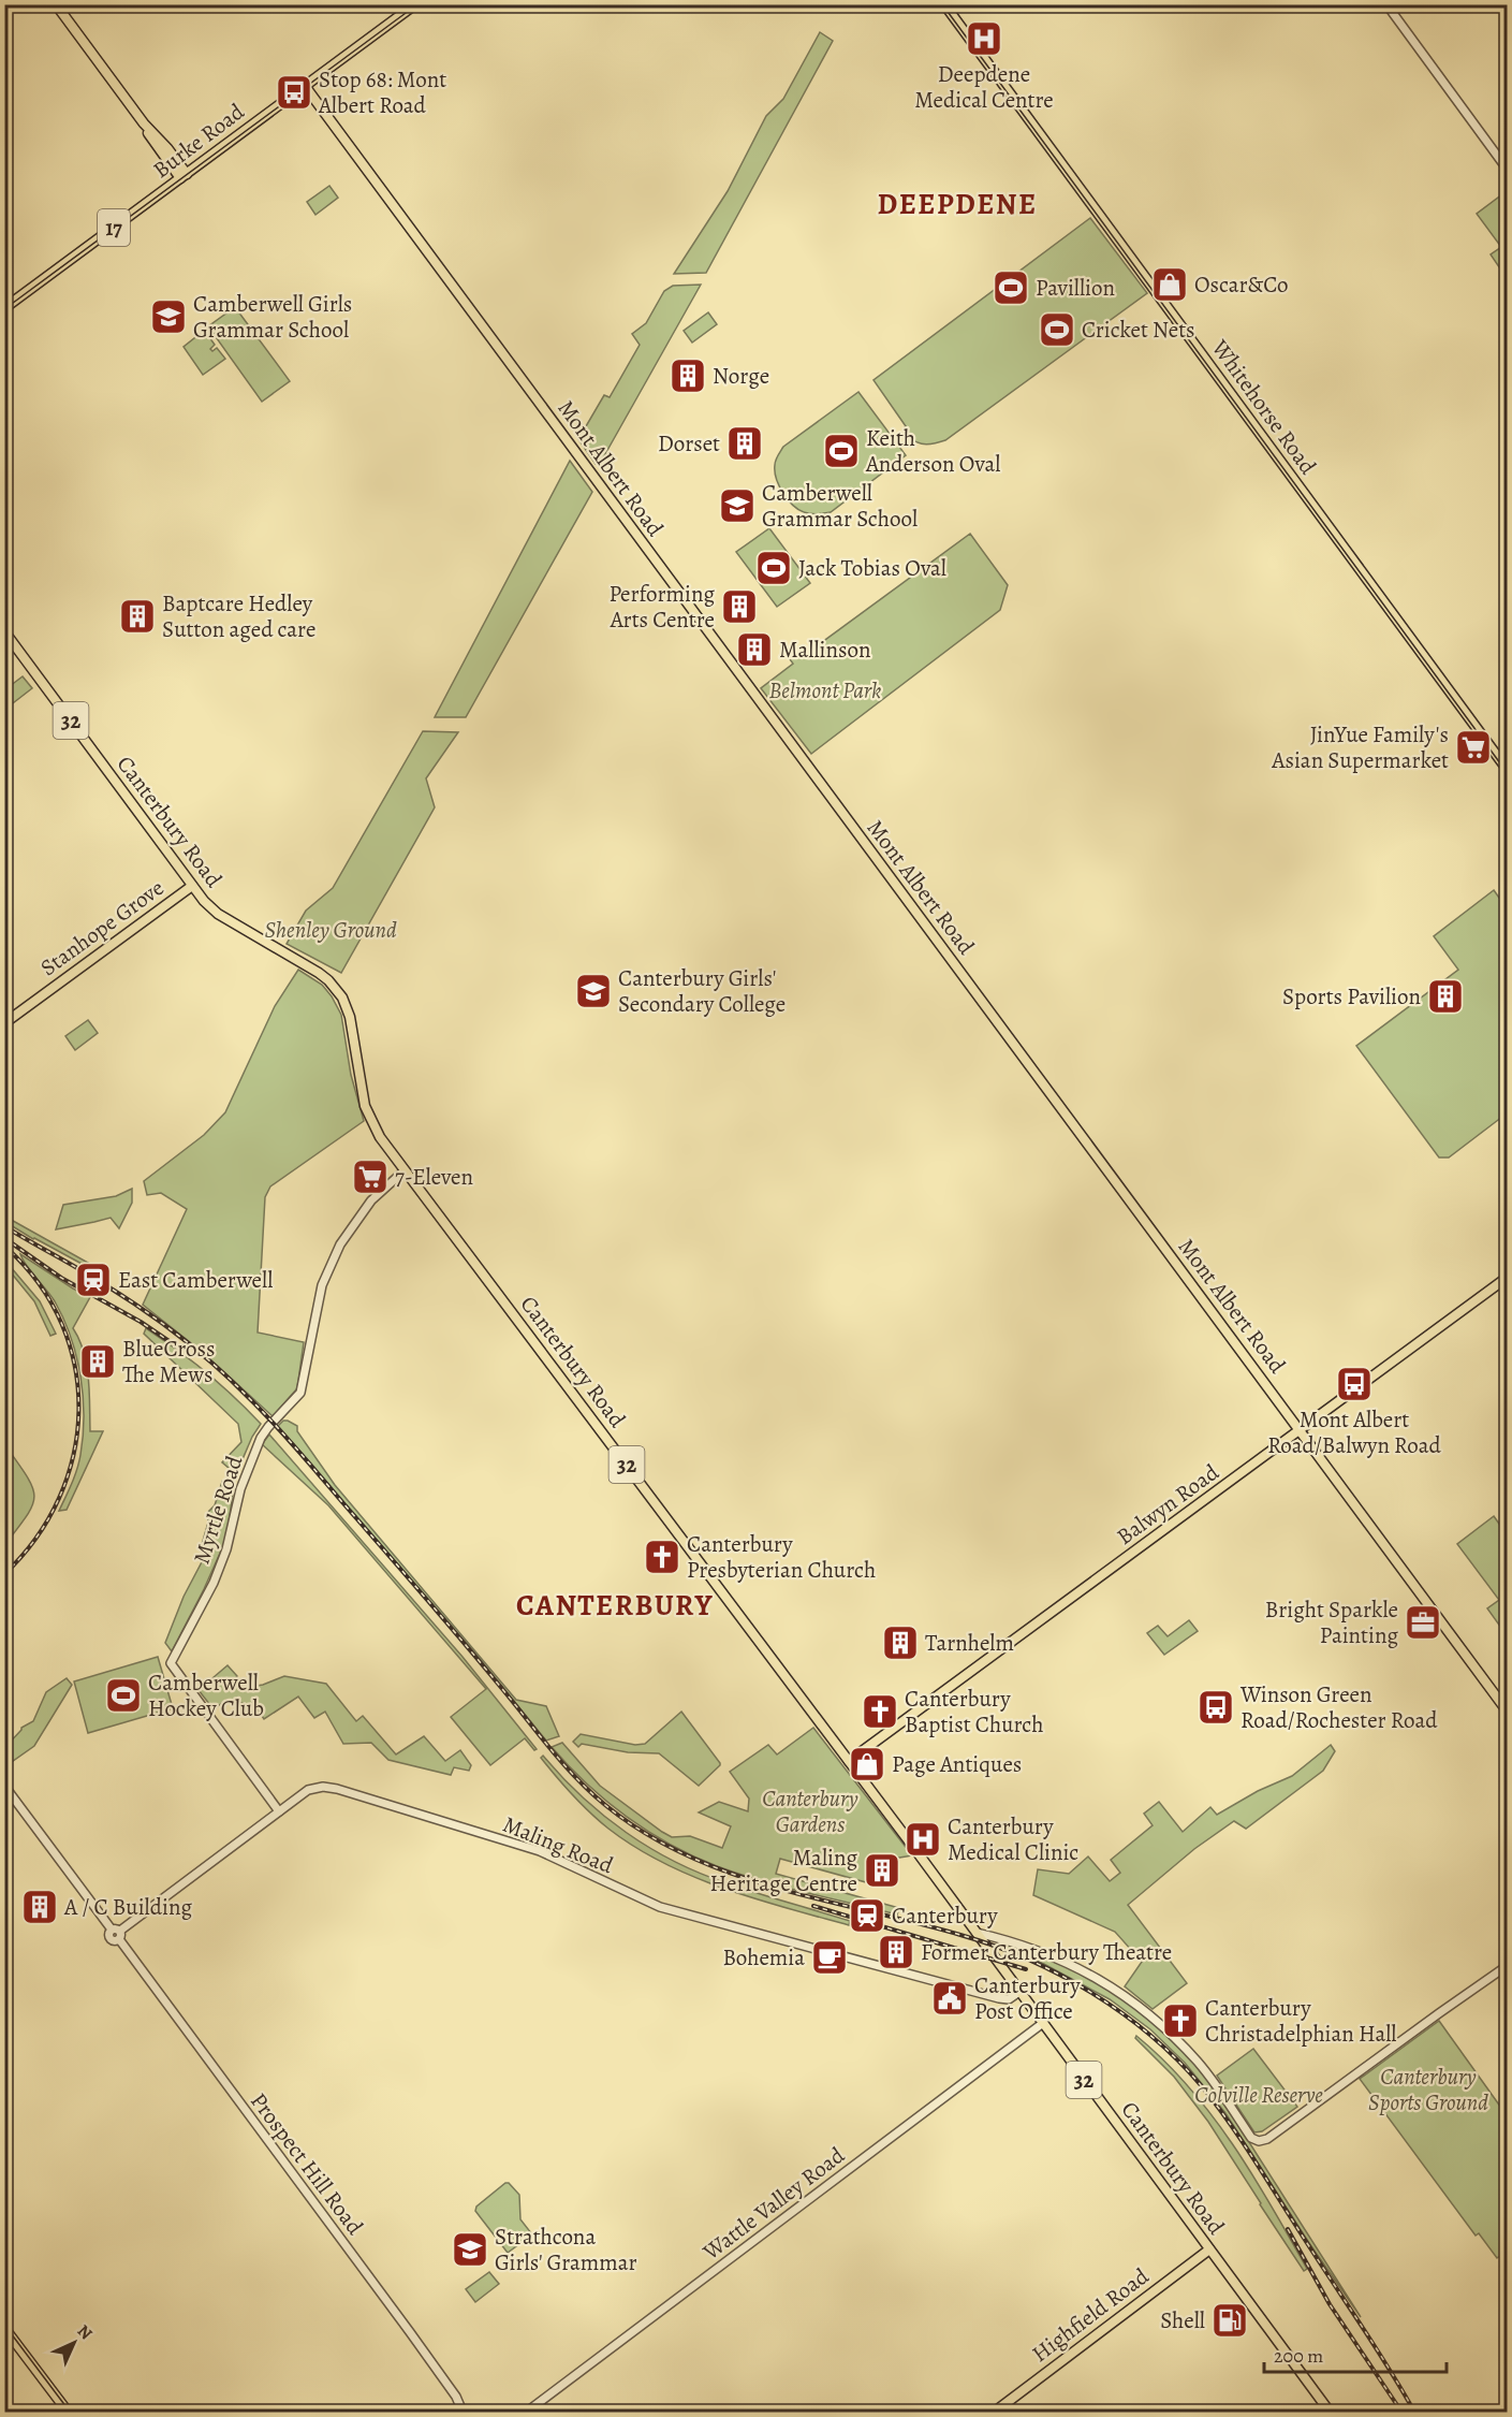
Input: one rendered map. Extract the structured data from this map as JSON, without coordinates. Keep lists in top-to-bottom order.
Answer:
{
  "streets": {
    "main road": [
      "Burke Road",
      "17",
      "Whitehorse Road",
      "Mont Albert Road",
      "32",
      "Canterbury Road",
      "Stanhope Grove",
      "Balwyn Road",
      "Highfield Road"
    ],
    "street": [
      "Myrtle Road",
      "Maling Road",
      "Prospect Hill Road",
      "Wattle Valley Road"
    ]
  },
  "crossings": [
    ["Burke Road", "Mont Albert Road"],
    ["Mont Albert Road", "Balwyn Road"],
    ["Canterbury Road", "Stanhope Grove"],
    ["Canterbury Road", "Balwyn Road"],
    ["Canterbury Road", "Myrtle Road"],
    ["Canterbury Road", "Maling Road"],
    ["Canterbury Road", "Wattle Valley Road"],
    ["Canterbury Road", "Highfield Road"],
    ["Myrtle Road", "Maling Road"],
    ["Maling Road", "Prospect Hill Road"]
  ],
  "districts": ["DEEPDENE", "CANTERBURY"],
  "parks": [
    "Belmont Park",
    "Shenley Ground",
    "Canterbury Gardens",
    "Canterbury Sports Ground",
    "Colville Reserve"
  ],
  "places": {
    "hospital": ["Deepdene Medical Centre", "Canterbury Medical Clinic"],
    "bus stop": ["Stop 68: Mont Albert Road", "Mont Albert Road/Balwyn Road", "Winson Green Road/Rochester Road"],
    "shop": ["Oscar&Co", "Page Antiques"],
    "sports": [
      "Pavillion",
      "Cricket Nets",
      "Keith Anderson Oval",
      "Jack Tobias Oval",
      "Camberwell Hockey Club"
    ],
    "school or university": [
      "Camberwell Girls Grammar School",
      "Camberwell Grammar School",
      "Canterbury Girls' Secondary College",
      "Strathcona Girls' Grammar"
    ],
    "building": [
      "Norge",
      "Dorset",
      "Performing Arts Centre",
      "Baptcare Hedley Sutton aged care",
      "Mallinson",
      "Sports Pavilion",
      "BlueCross The Mews",
      "Tarnhelm",
      "Maling Heritage Centre",
      "A / C Building",
      "Former Canterbury Theatre"
    ],
    "supermarket": ["JinYue Family's Asian Supermarket", "7-Eleven"],
    "station": ["East Camberwell", "Canterbury"],
    "church": ["Canterbury Presbyterian Church", "Canterbury Baptist Church", "Canterbury Christadelphian Hall"],
    "office": ["Bright Sparkle Painting"],
    "cafe": ["Bohemia"],
    "public building": ["Canterbury Post Office"],
    "fuel station": ["Shell"]
  },
  "scale_bar": "200 m",
  "north": "top right"
}
